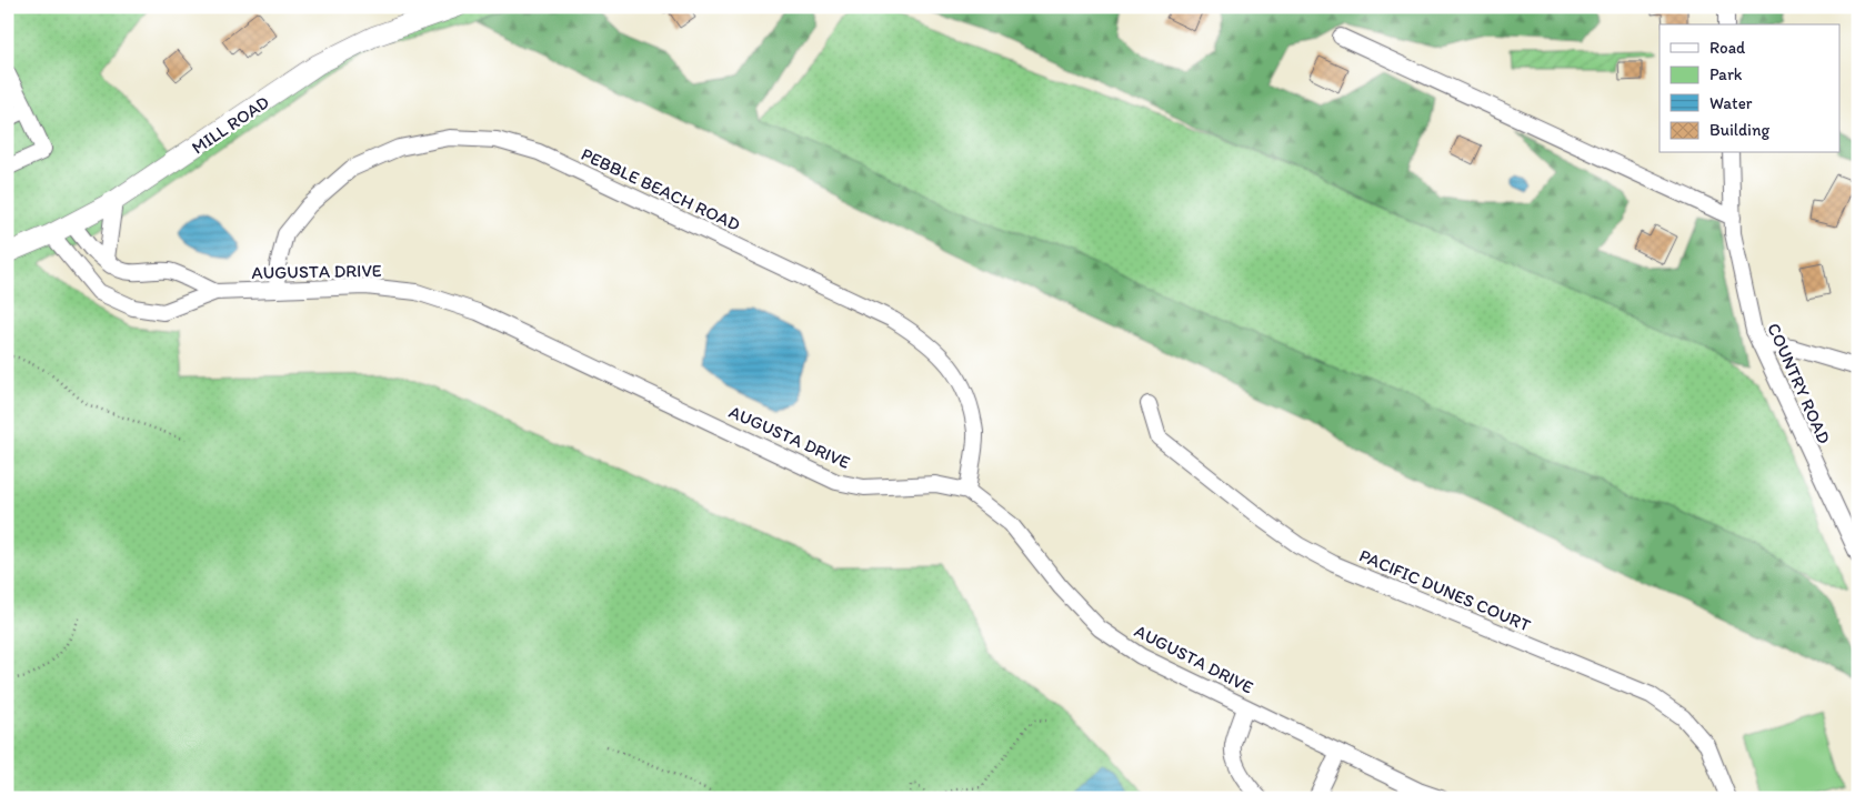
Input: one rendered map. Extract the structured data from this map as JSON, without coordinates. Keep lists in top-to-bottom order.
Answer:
{
  "streets": {
    "main road": ["MILL ROAD"],
    "street": [
      "PEBBLE BEACH ROAD",
      "AUGUSTA DRIVE",
      "COUNTRY ROAD",
      "PACIFIC DUNES COURT"
    ]
  },
  "crossings": [
    ["MILL ROAD", "AUGUSTA DRIVE"],
    ["PEBBLE BEACH ROAD", "AUGUSTA DRIVE"]
  ],
  "legend": [
    "Road",
    "Park",
    "Water",
    "Building"
  ]
}
